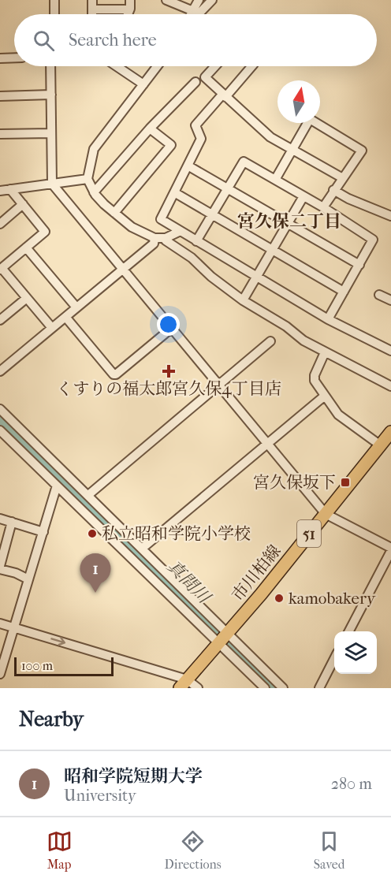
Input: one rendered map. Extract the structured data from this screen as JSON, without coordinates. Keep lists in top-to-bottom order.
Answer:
{
  "streets": {
    "main road": ["51", "市川柏線"]
  },
  "districts": ["宮久保二丁目"],
  "water": ["真間川"],
  "places": {
    "health": ["くすりの福太郎宮久保4丁目店"],
    "transit": ["宮久保坂下"],
    "other": ["私立昭和学院小学校", "kamobakery"]
  },
  "scale_bar": "100 m",
  "north": "top",
  "page": {
    "search": "Search here",
    "pins": "1",
    "scale": "100 m",
    "heading": "Nearby",
    "list": [
      {
        "mark": "1",
        "name": "昭和学院短期大学",
        "note": "University",
        "value": "280 m"
      }
    ],
    "nav": ["Map", "Directions", "Saved"]
  }
}
